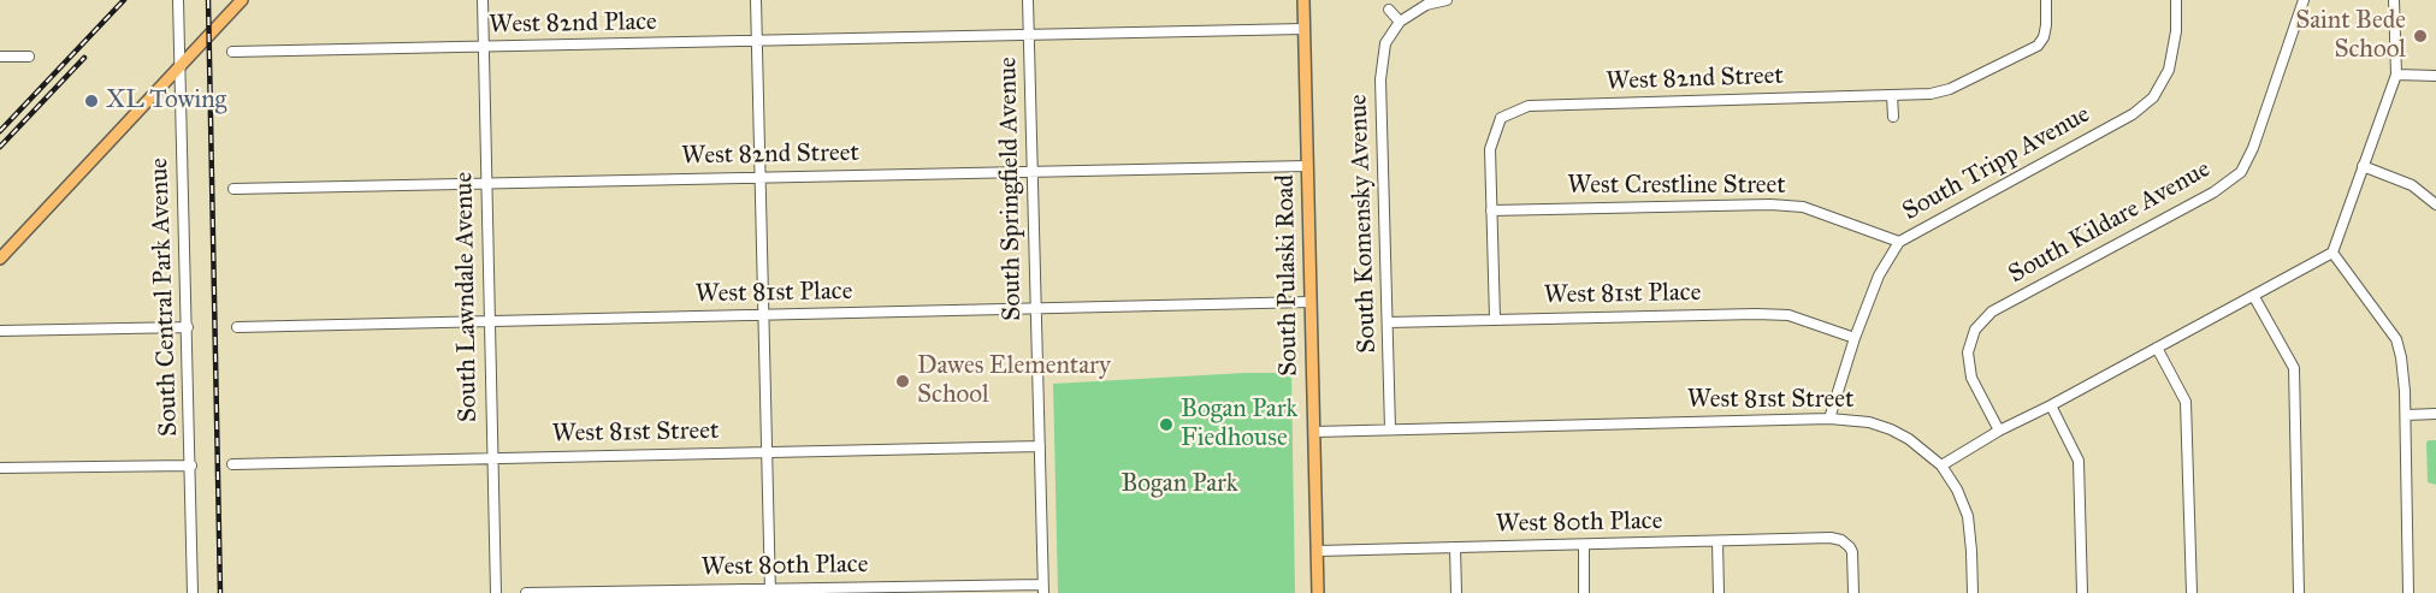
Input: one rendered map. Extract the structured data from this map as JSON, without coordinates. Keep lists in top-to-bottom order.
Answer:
{
  "streets": {
    "main road": ["South Pulaski Road"],
    "street": [
      "West 82nd Place",
      "West 82nd Street",
      "South Tripp Avenue",
      "West Crestline Street",
      "South Springfield Avenue",
      "South Kildare Avenue",
      "South Komensky Avenue",
      "West 81st Place",
      "South Central Park Avenue",
      "South Lawndale Avenue",
      "West 81st Street",
      "West 80th Place"
    ]
  },
  "crossings": [
    ["West 82nd Place", "South Springfield Avenue"],
    ["West 82nd Place", "South Pulaski Road"],
    ["West 82nd Place", "South Lawndale Avenue"],
    ["West 82nd Street", "West Crestline Street"],
    ["West 82nd Street", "South Springfield Avenue"],
    ["West 82nd Street", "South Pulaski Road"],
    ["West 82nd Street", "South Lawndale Avenue"],
    ["South Tripp Avenue", "West Crestline Street"],
    ["South Tripp Avenue", "West 81st Place"],
    ["South Tripp Avenue", "West 81st Street"],
    ["South Springfield Avenue", "West 81st Place"],
    ["South Springfield Avenue", "West 81st Street"],
    ["South Springfield Avenue", "West 80th Place"],
    ["South Komensky Avenue", "West 81st Place"],
    ["South Komensky Avenue", "West 81st Street"],
    ["South Pulaski Road", "West 81st Place"],
    ["South Pulaski Road", "West 81st Street"],
    ["South Pulaski Road", "West 80th Place"],
    ["West 81st Place", "South Lawndale Avenue"],
    ["South Lawndale Avenue", "West 81st Street"]
  ],
  "parks": ["Bogan Park"],
  "places": [
    "Saint Bede School",
    "XL Towing",
    "Dawes Elementary School",
    "Bogan Park Fiedhouse"
  ]
}
